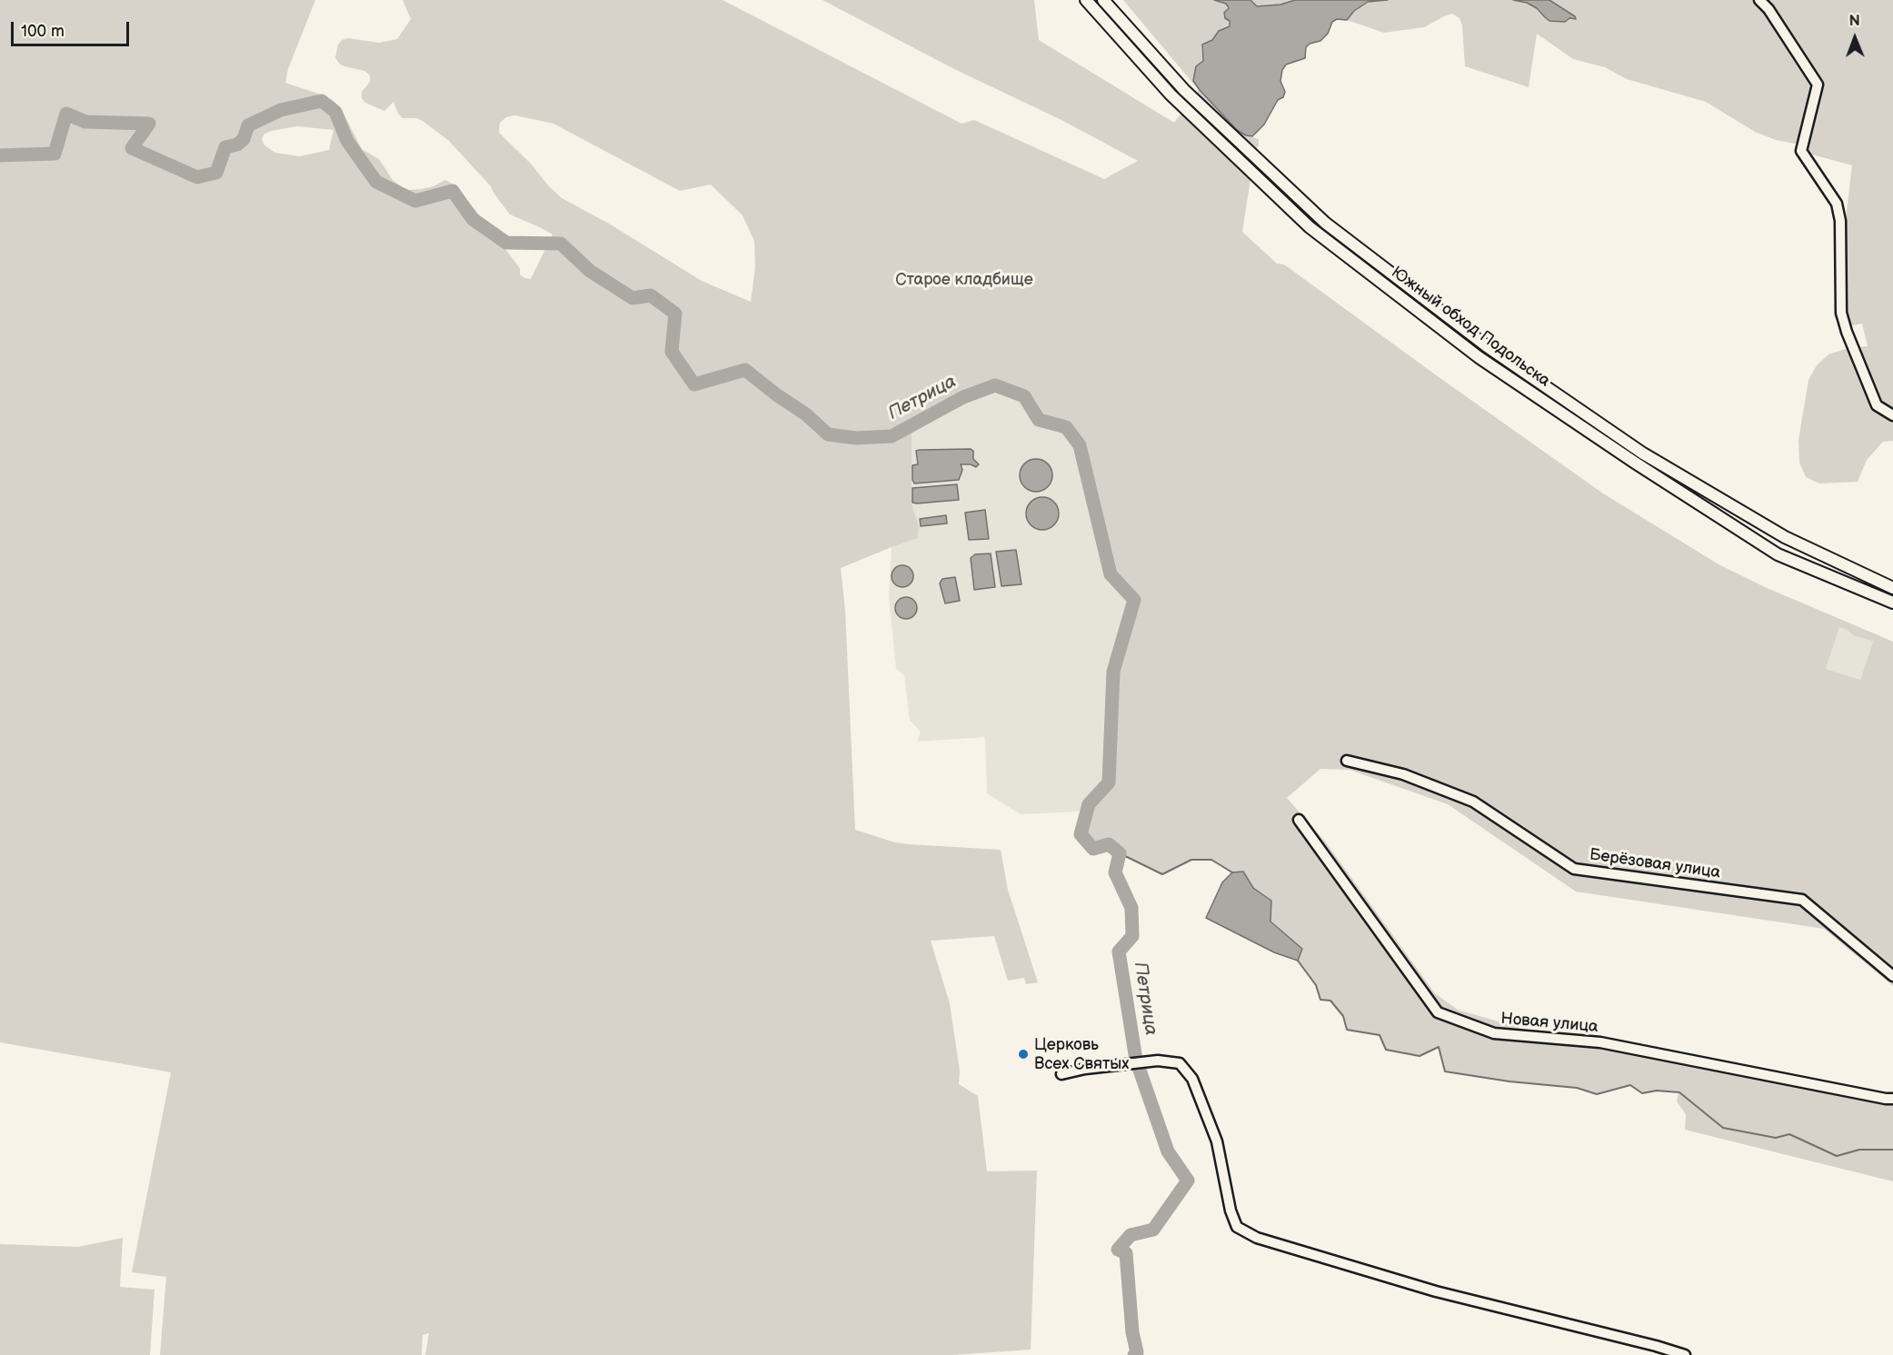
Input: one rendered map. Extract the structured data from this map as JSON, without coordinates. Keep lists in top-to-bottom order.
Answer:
{
  "streets": {
    "main road": ["Южный обход Подольска"],
    "street": ["Берёзовая улица", "Новая улица"]
  },
  "water": ["Петрица"],
  "parks": ["Старое кладбище"],
  "places": ["Церковь Всех Святых"],
  "scale_bar": "100 m",
  "north": "top"
}
